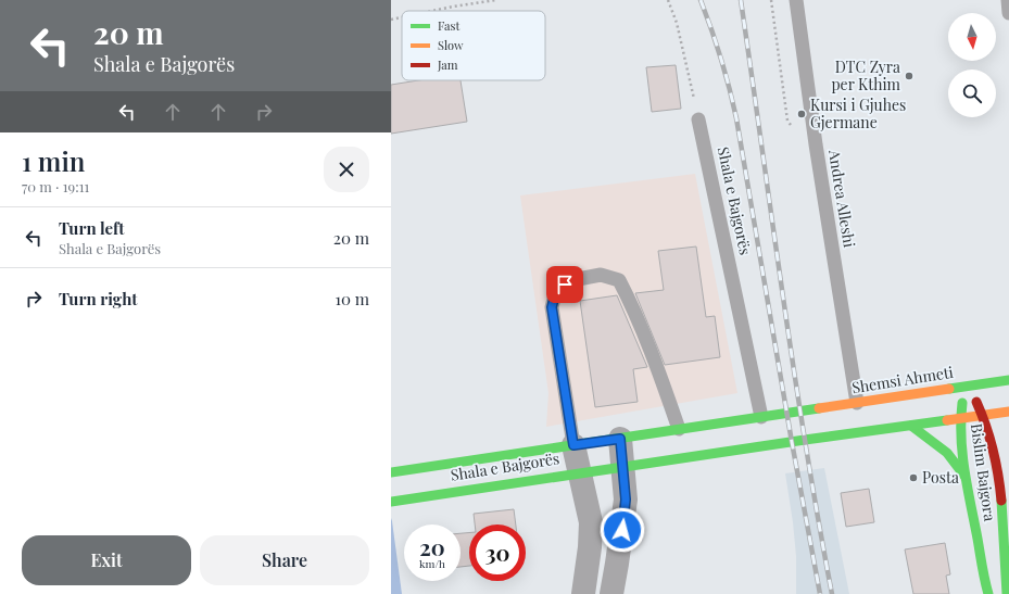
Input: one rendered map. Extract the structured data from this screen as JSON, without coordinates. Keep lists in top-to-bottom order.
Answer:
{
  "streets": {
    "main road": ["Shala e Bajgorës", "Shemsi Ahmeti", "Bislim Bajgora"],
    "lane": ["Andrea Alleshi"]
  },
  "crossings": [
    ["Andrea Alleshi", "Shemsi Ahmeti"],
    ["Shala e Bajgorës", "Shemsi Ahmeti"],
    ["Shemsi Ahmeti", "Bislim Bajgora"]
  ],
  "places": ["DTC Zyra per Kthim", "Kursi i Gjuhes Gjermane", "Posta"],
  "legend": ["Fast", "Slow", "Jam"],
  "north": "bottom",
  "page": {
    "turn": ["20 m", "Shala e Bajgorës"],
    "heading": ["1 min", "70 m · 19:11"],
    "list": [
      {
        "name": "Turn left",
        "note": "Shala e Bajgorës",
        "value": "20 m"
      },
      {
        "name": "Turn right",
        "value": "10 m"
      }
    ],
    "speed": "20 km/h",
    "limit": "30",
    "buttons": ["Exit", "Share"]
  }
}
